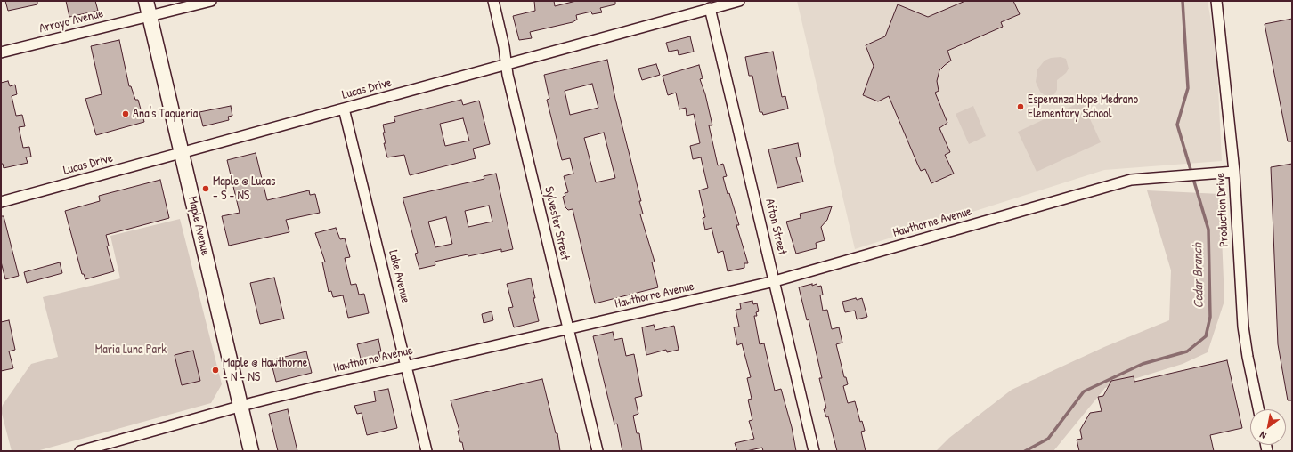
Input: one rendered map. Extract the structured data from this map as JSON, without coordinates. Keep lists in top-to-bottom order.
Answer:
{
  "streets": {
    "main road": ["Maple Avenue"],
    "street": [
      "Arroyo Avenue",
      "Lucas Drive",
      "Production Drive",
      "Hawthorne Avenue",
      "Sylvester Street",
      "Afton Street",
      "Lake Avenue"
    ]
  },
  "crossings": [
    ["Arroyo Avenue", "Maple Avenue"],
    ["Lucas Drive", "Sylvester Street"],
    ["Lucas Drive", "Maple Avenue"],
    ["Lucas Drive", "Afton Street"],
    ["Lucas Drive", "Lake Avenue"],
    ["Production Drive", "Hawthorne Avenue"],
    ["Hawthorne Avenue", "Sylvester Street"],
    ["Hawthorne Avenue", "Maple Avenue"],
    ["Hawthorne Avenue", "Afton Street"],
    ["Hawthorne Avenue", "Lake Avenue"]
  ],
  "water": ["Cedar Branch"],
  "parks": ["Maria Luna Park"],
  "places": [
    "Esperanza Hope Medrano Elementary School",
    "Ana's Taqueria",
    "Maple @ Lucas - S - NS",
    "Maple @ Hawthorne - N - NS"
  ],
  "north": "bottom left"
}
